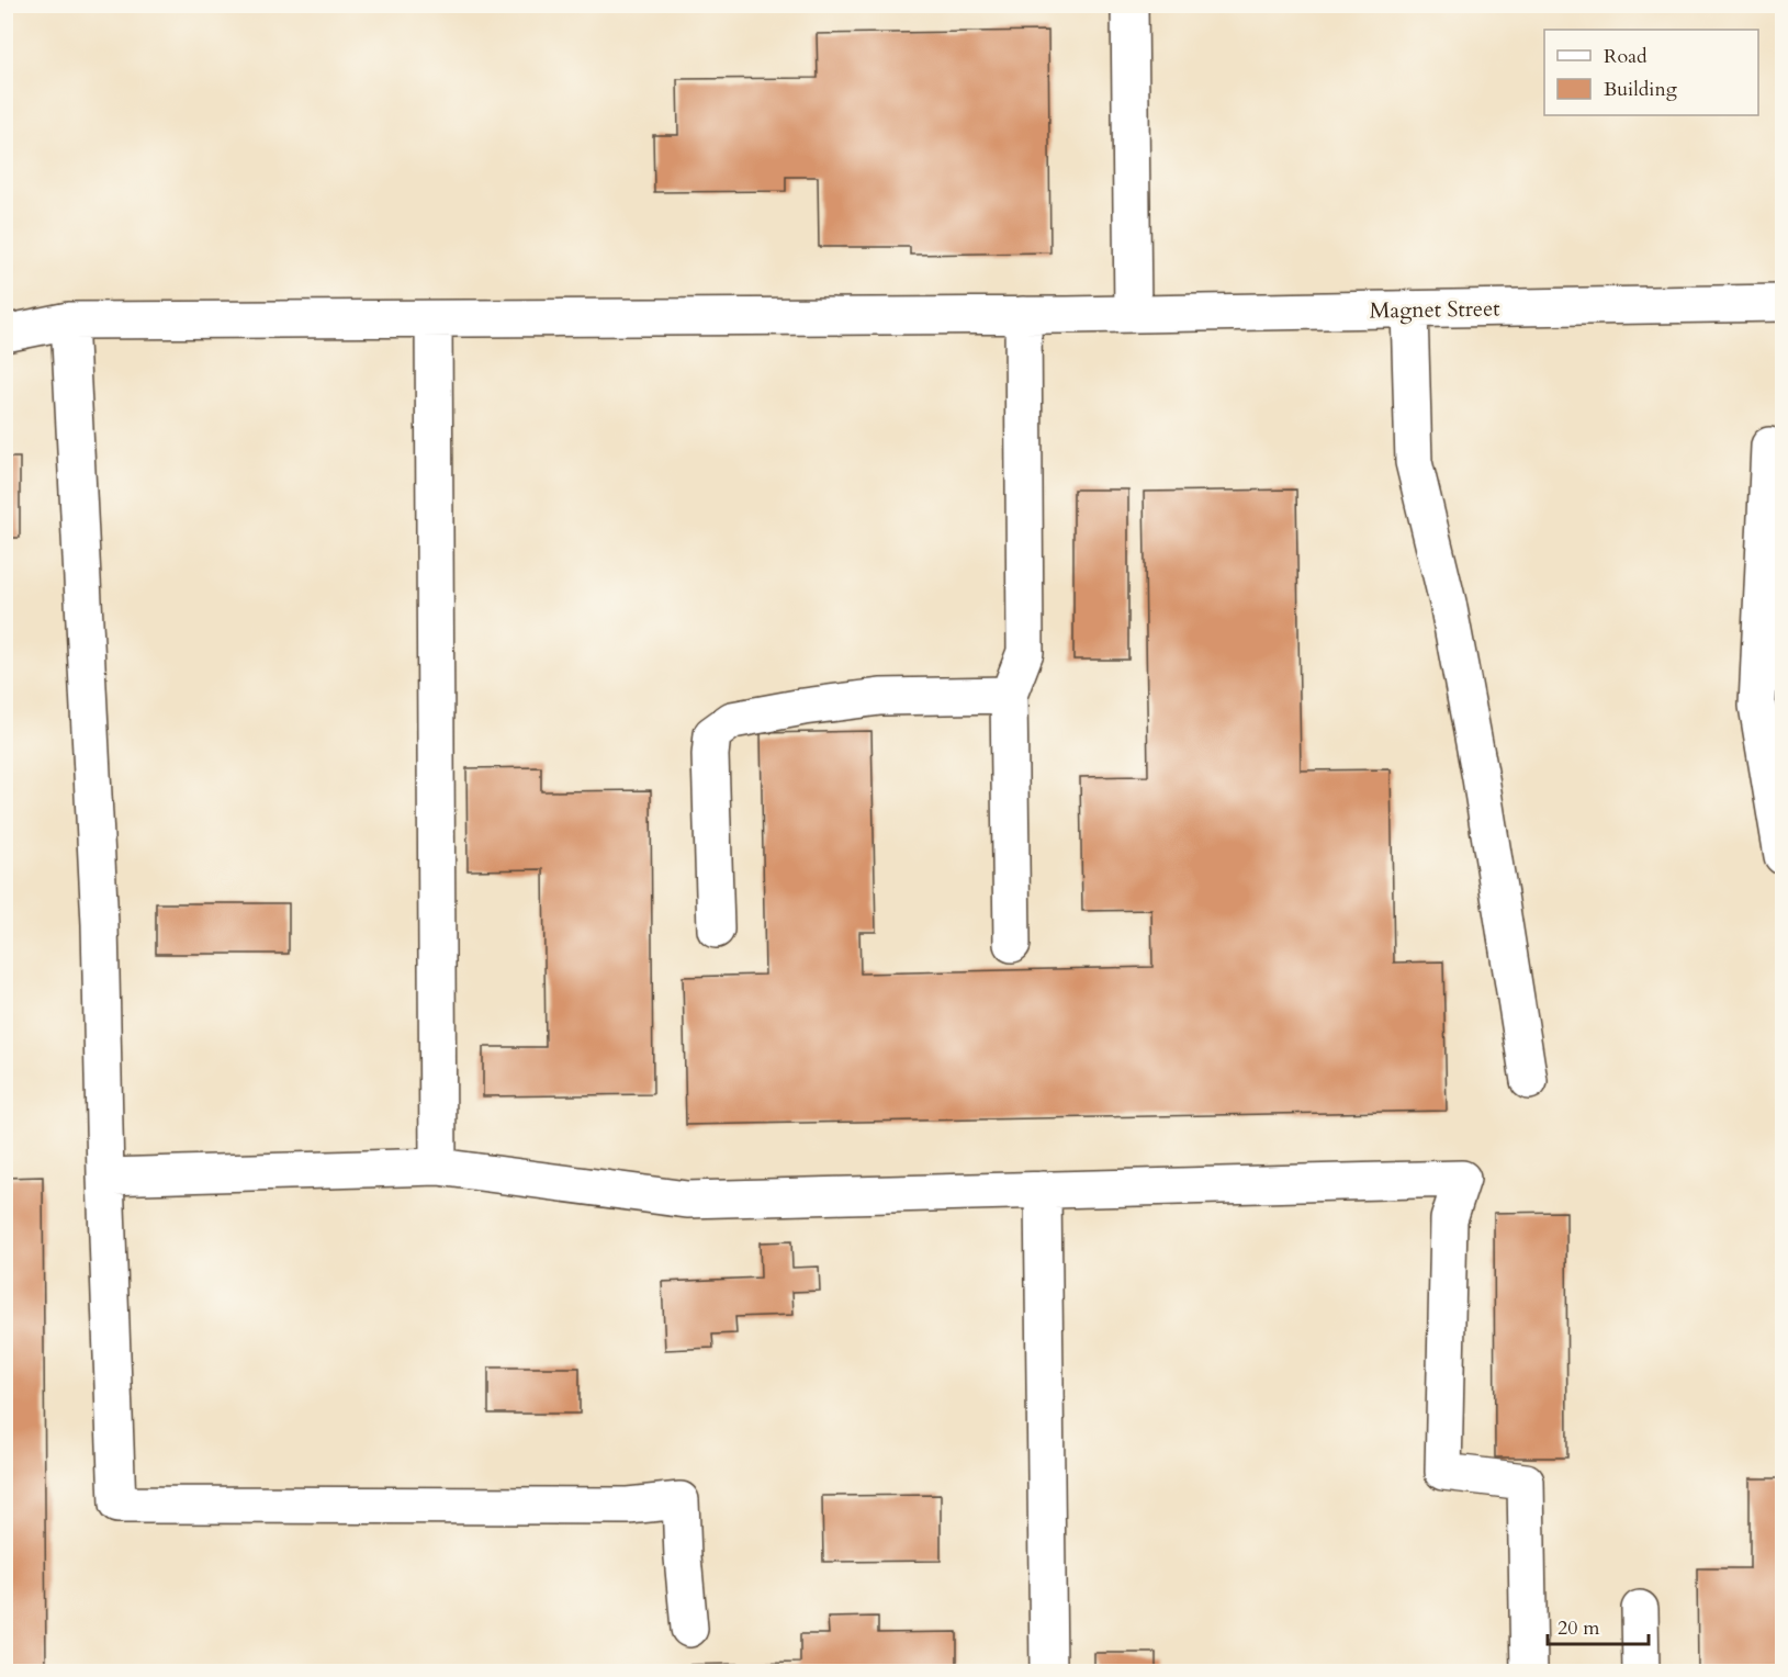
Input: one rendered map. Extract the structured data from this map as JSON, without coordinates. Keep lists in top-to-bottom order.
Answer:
{
  "streets": {
    "street": ["Magnet Street"]
  },
  "legend": ["Road", "Building"],
  "scale_bar": "20 m"
}
